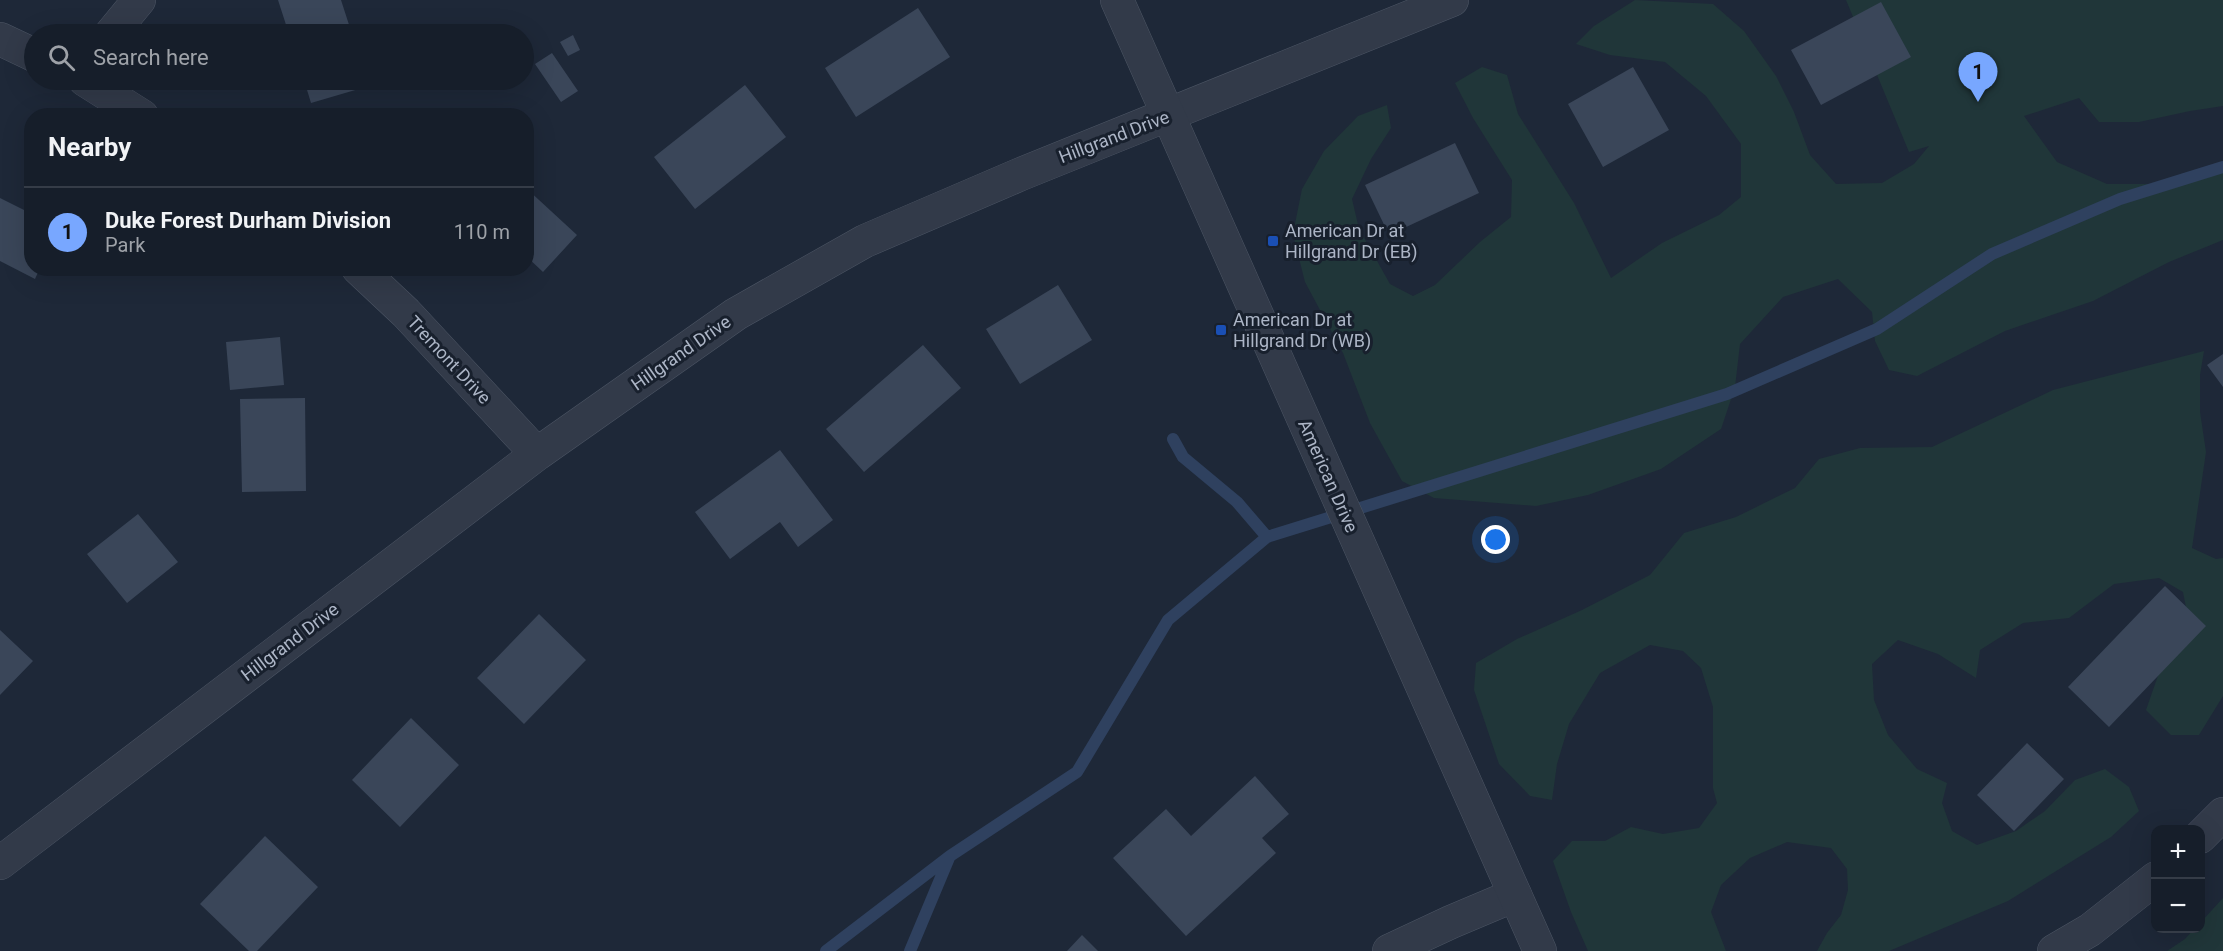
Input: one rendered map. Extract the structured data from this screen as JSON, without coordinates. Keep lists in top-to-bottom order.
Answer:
{
  "streets": {
    "street": ["Hillgrand Drive", "Tremont Drive", "American Drive"]
  },
  "crossings": [
    ["Hillgrand Drive", "Tremont Drive"],
    ["Hillgrand Drive", "American Drive"]
  ],
  "places": {
    "transit": ["American Dr at Hillgrand Dr (EB)", "American Dr at Hillgrand Dr (WB)"]
  },
  "page": {
    "search": "Search here",
    "pins": "1",
    "heading": "Nearby",
    "list": [
      {
        "mark": "1",
        "name": "Duke Forest Durham Division",
        "note": "Park",
        "value": "110 m"
      }
    ],
    "map_buttons": ["+", "−"]
  }
}
